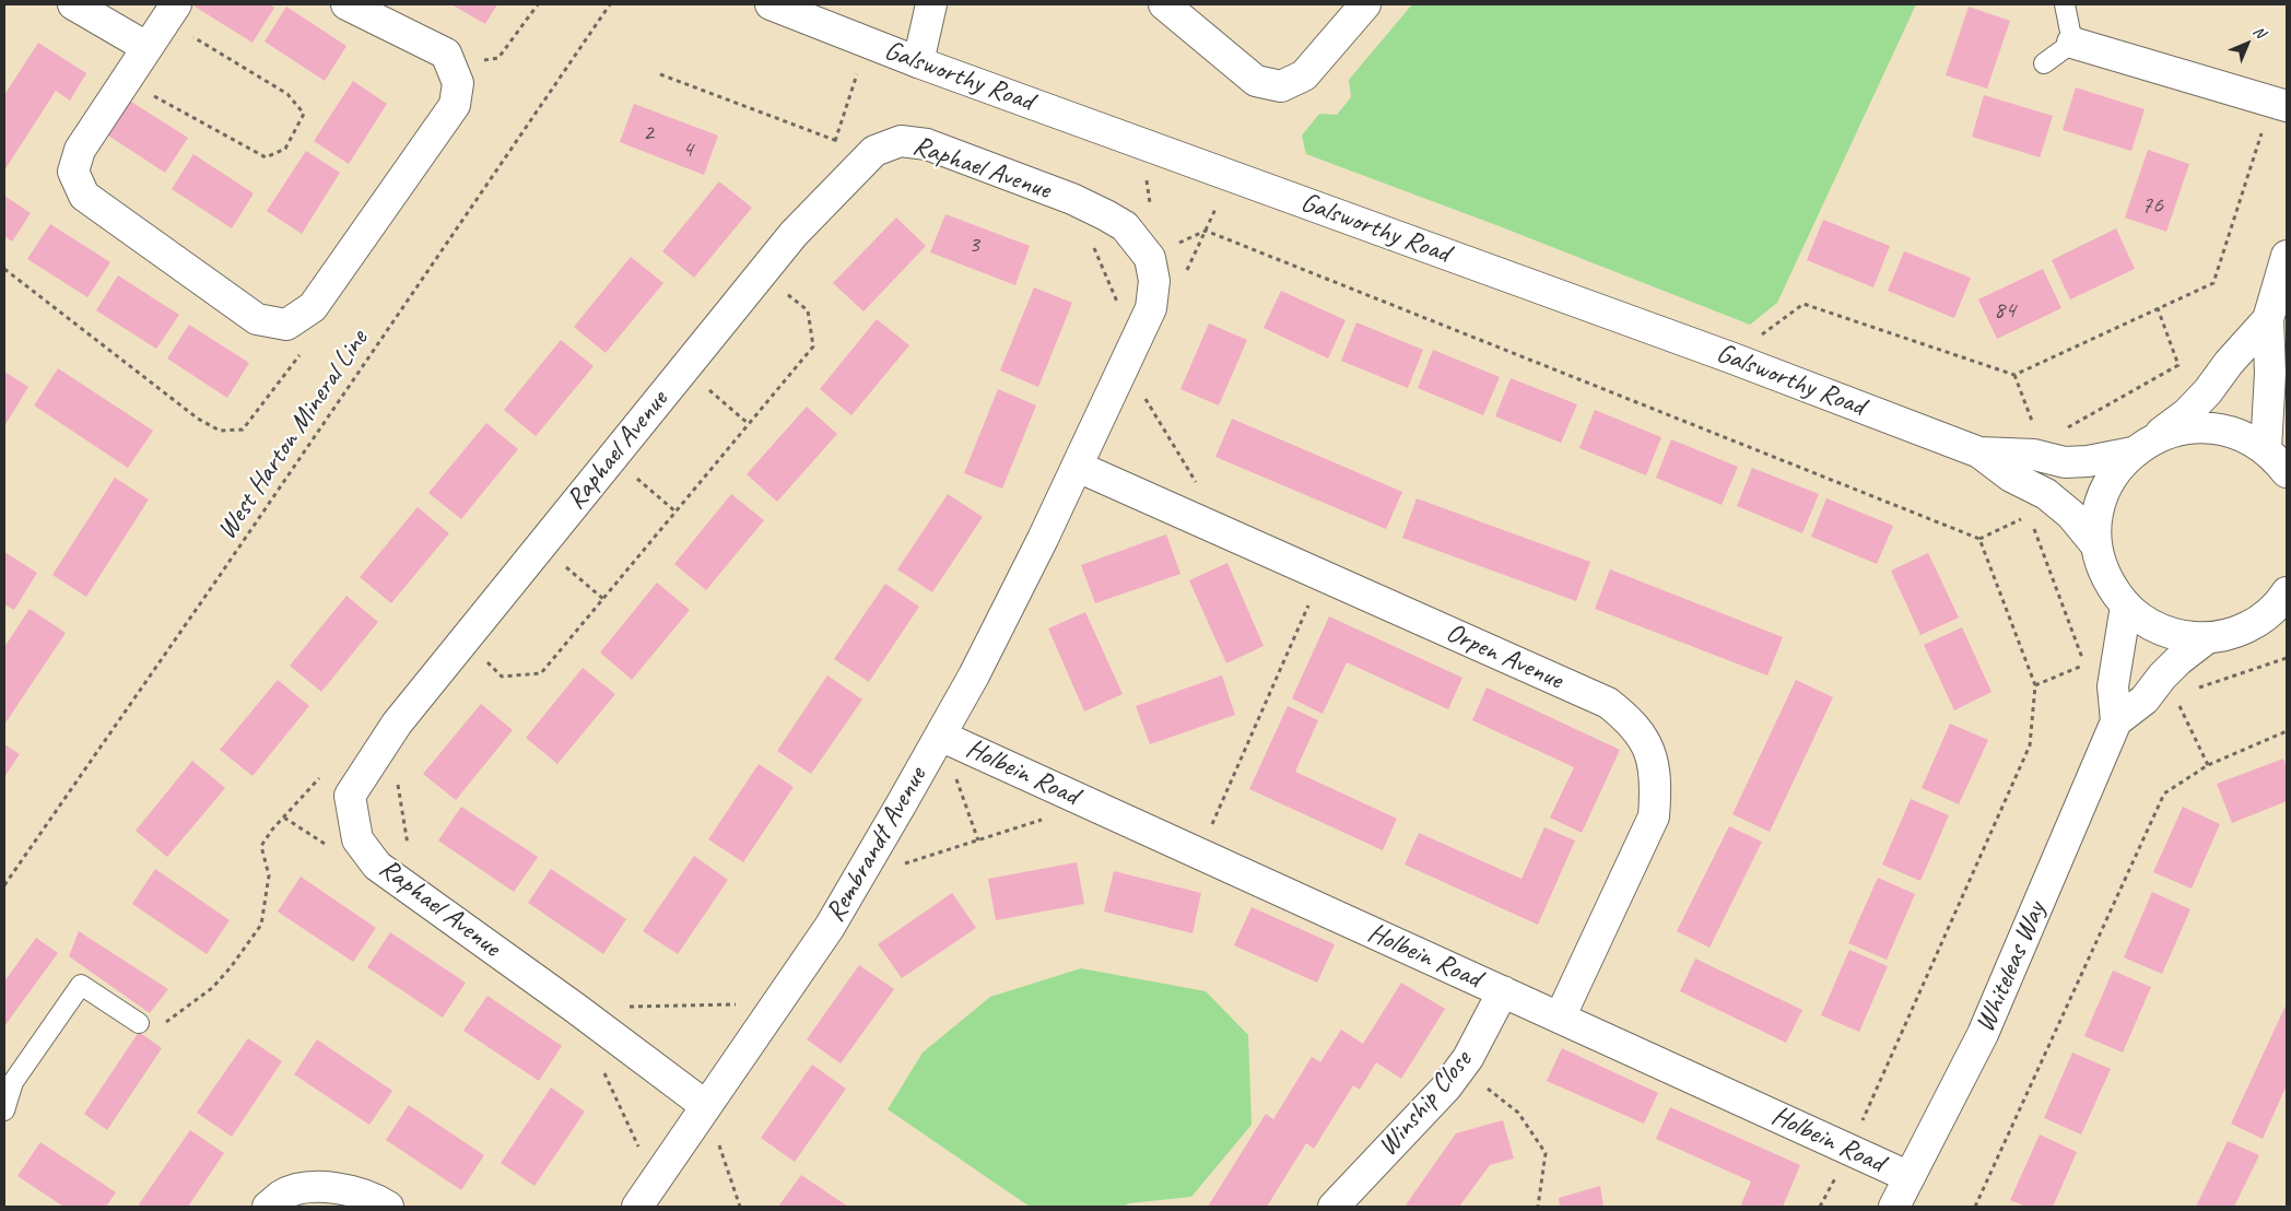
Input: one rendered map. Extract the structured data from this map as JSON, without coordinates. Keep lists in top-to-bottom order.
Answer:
{
  "streets": {
    "street": [
      "Galsworthy Road",
      "Raphael Avenue",
      "Orpen Avenue",
      "Holbein Road",
      "Rembrandt Avenue",
      "Whiteleas Way",
      "Winship Close"
    ],
    "path": ["West Harton Mineral Line"]
  },
  "crossings": [
    ["Raphael Avenue", "Orpen Avenue"],
    ["Raphael Avenue", "Rembrandt Avenue"],
    ["Orpen Avenue", "Holbein Road"],
    ["Orpen Avenue", "Rembrandt Avenue"],
    ["Holbein Road", "Rembrandt Avenue"],
    ["Holbein Road", "Whiteleas Way"],
    ["Holbein Road", "Winship Close"]
  ],
  "house_numbers": [
    "2",
    "4",
    "76",
    "3",
    "84"
  ],
  "north": "top right"
}
